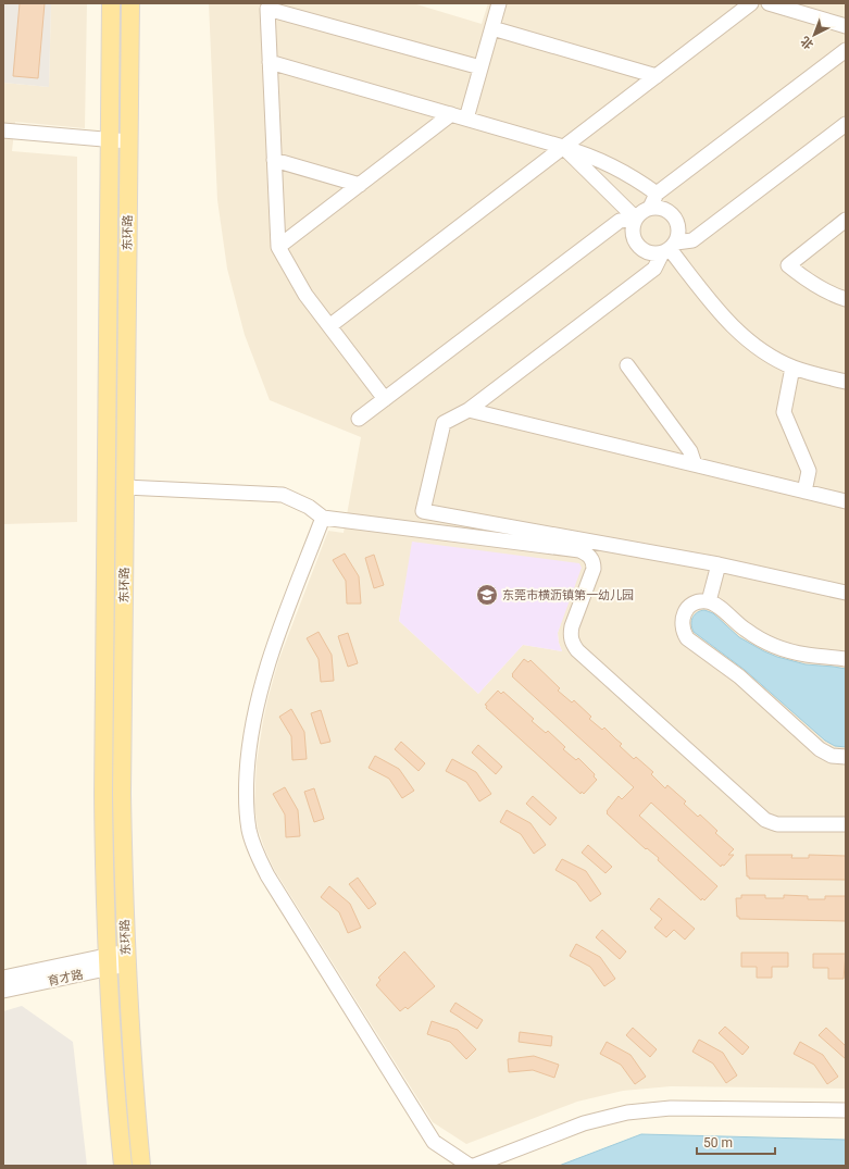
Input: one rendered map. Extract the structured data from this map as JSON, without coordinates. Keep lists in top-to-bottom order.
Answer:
{
  "streets": {
    "main road": ["东环路"],
    "street": ["育才路"]
  },
  "crossings": [
    ["东环路", "育才路"]
  ],
  "places": {
    "school or university": ["东莞市横沥镇第一幼儿园"]
  },
  "scale_bar": "50 m",
  "north": "bottom left"
}
